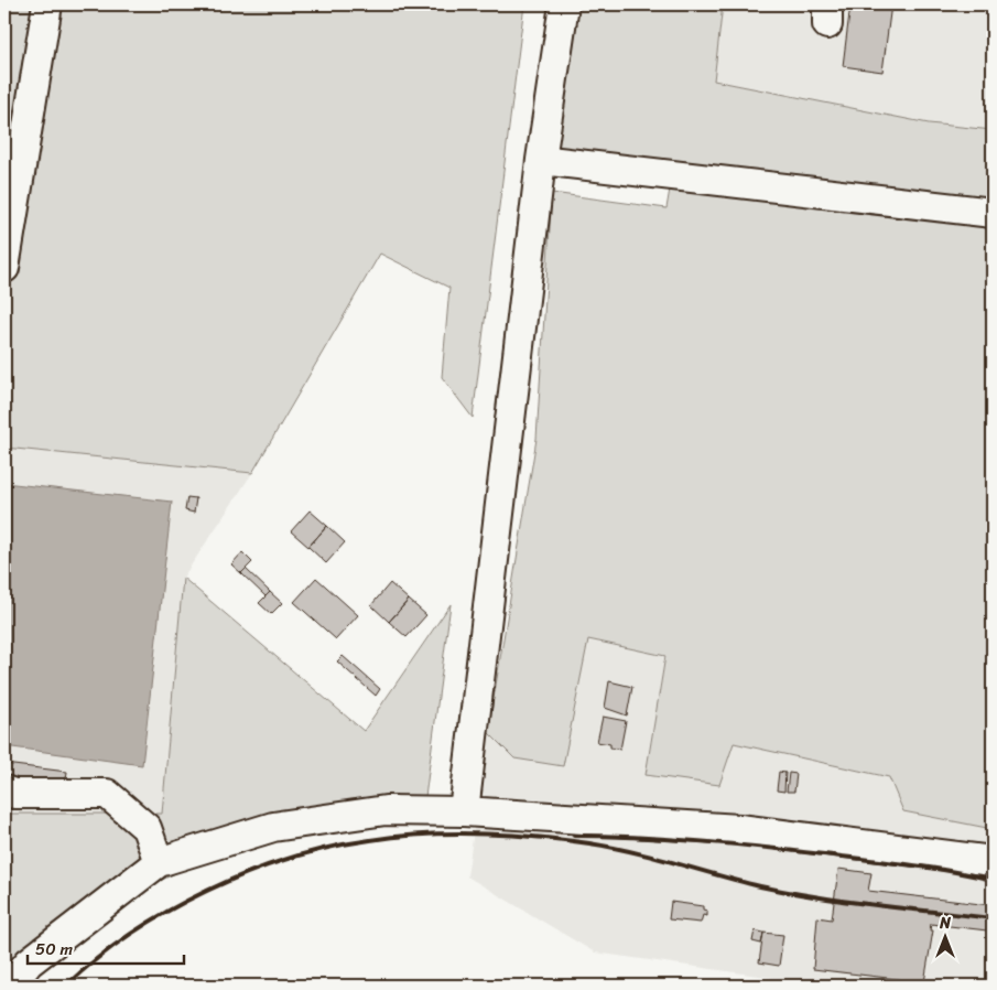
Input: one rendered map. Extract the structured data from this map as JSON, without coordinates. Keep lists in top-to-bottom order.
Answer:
{
  "scale_bar": "50 m",
  "north": "top"
}
